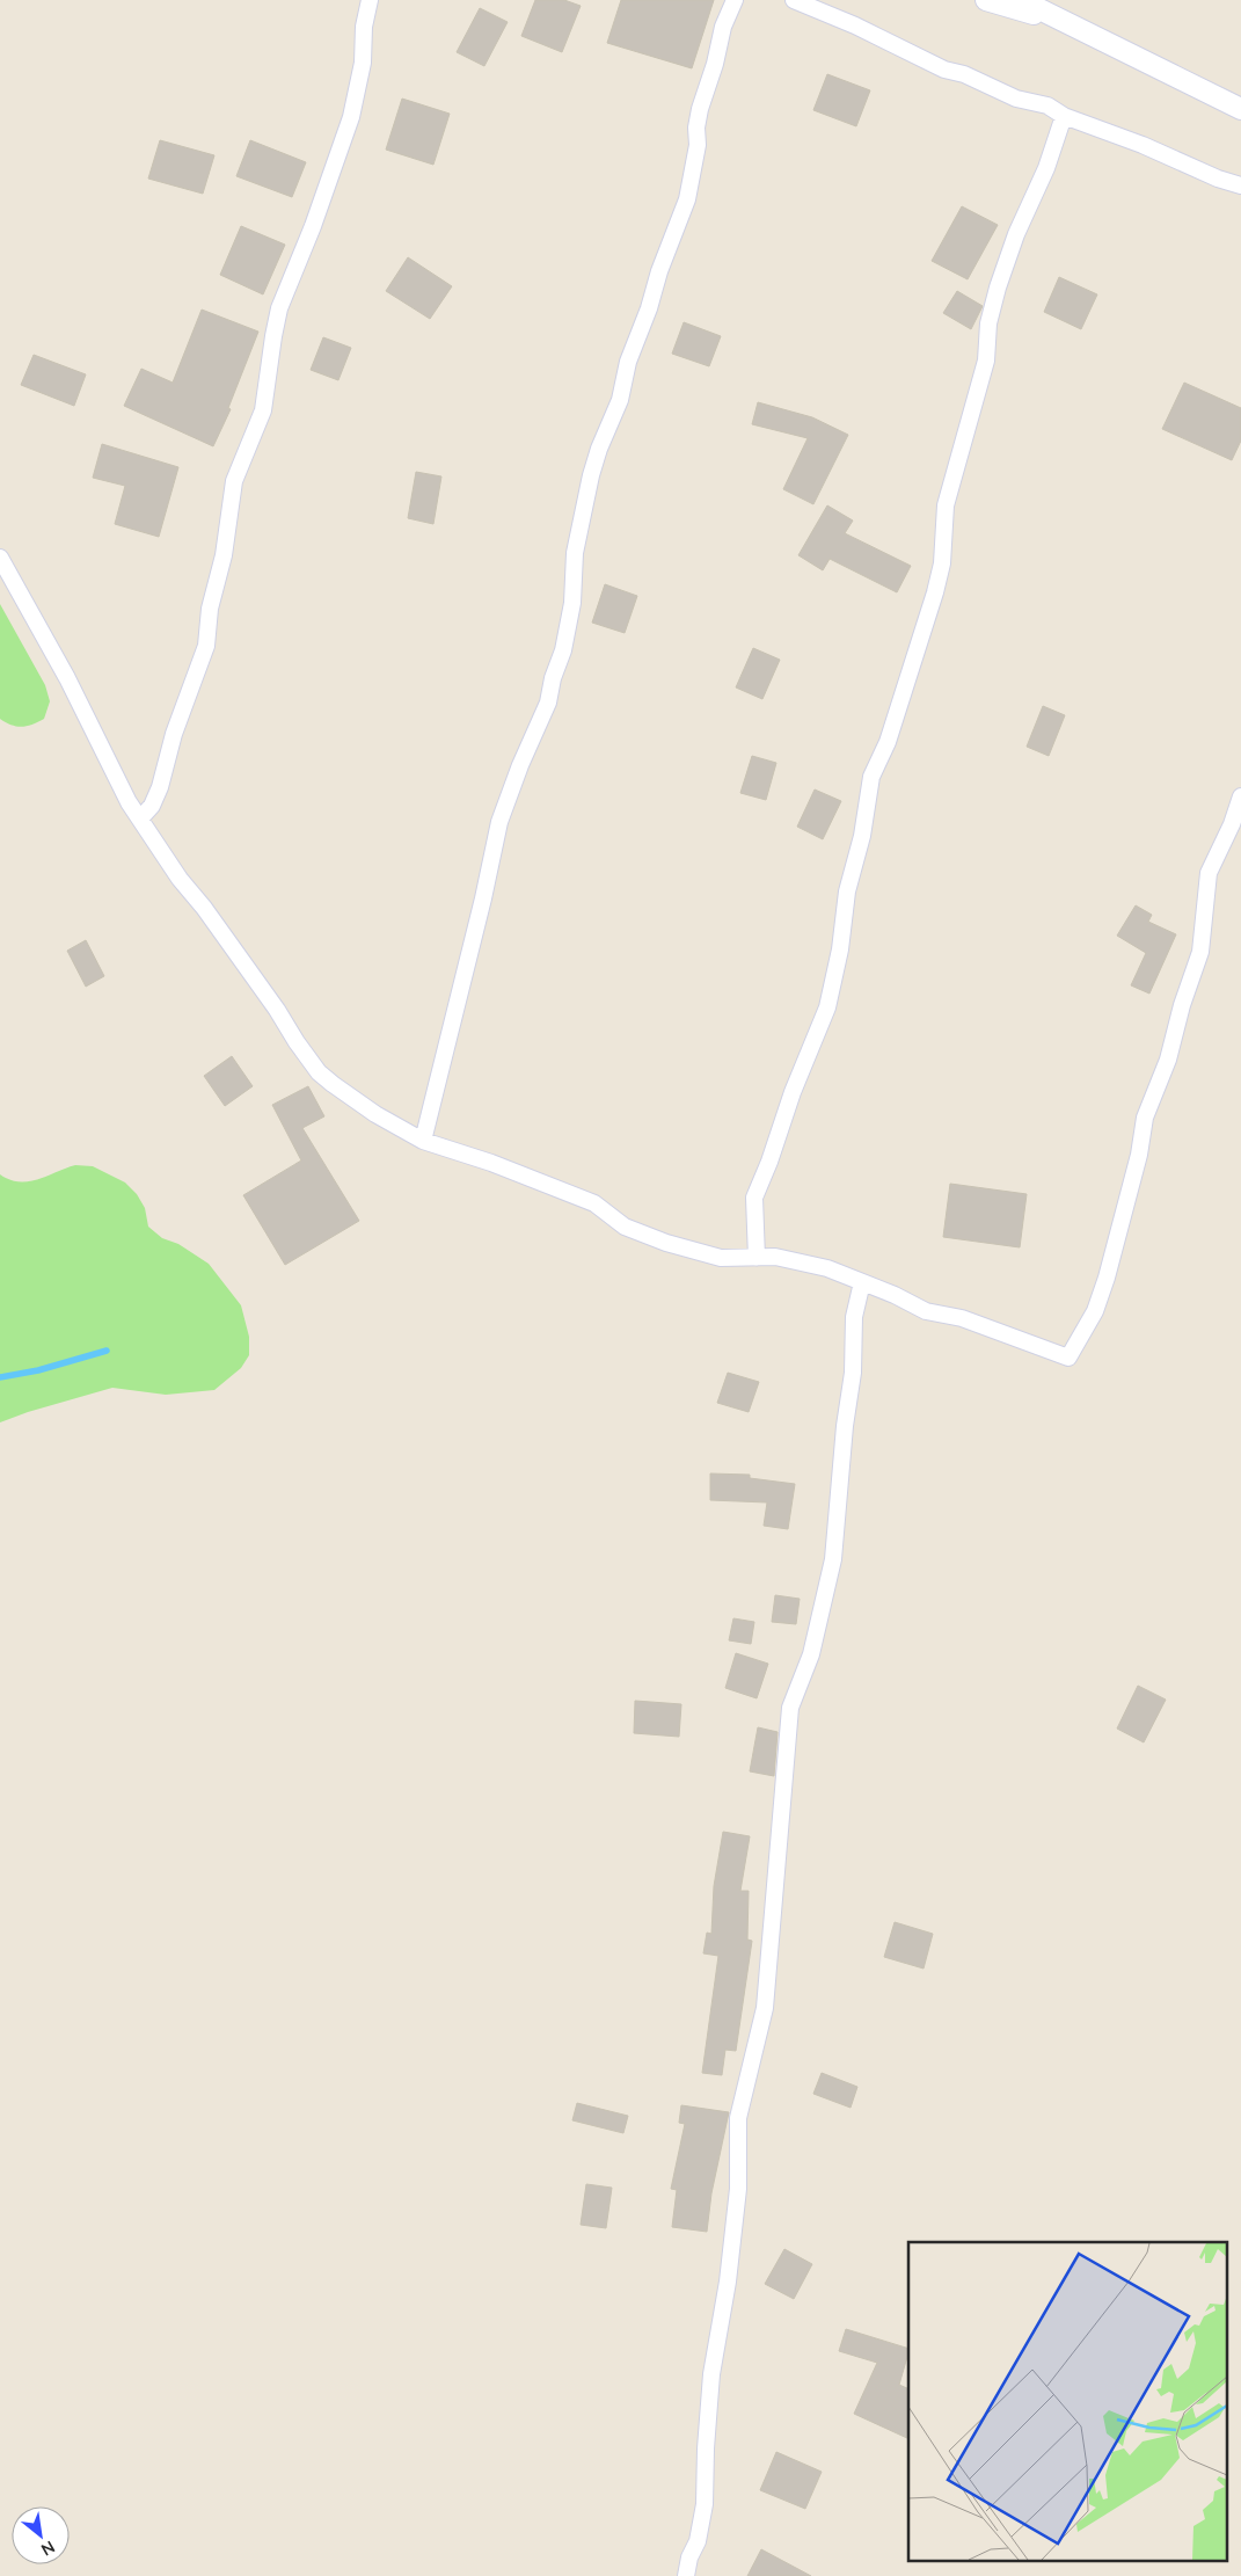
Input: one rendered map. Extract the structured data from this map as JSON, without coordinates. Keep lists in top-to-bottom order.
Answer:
{
  "north": "bottom right"
}
